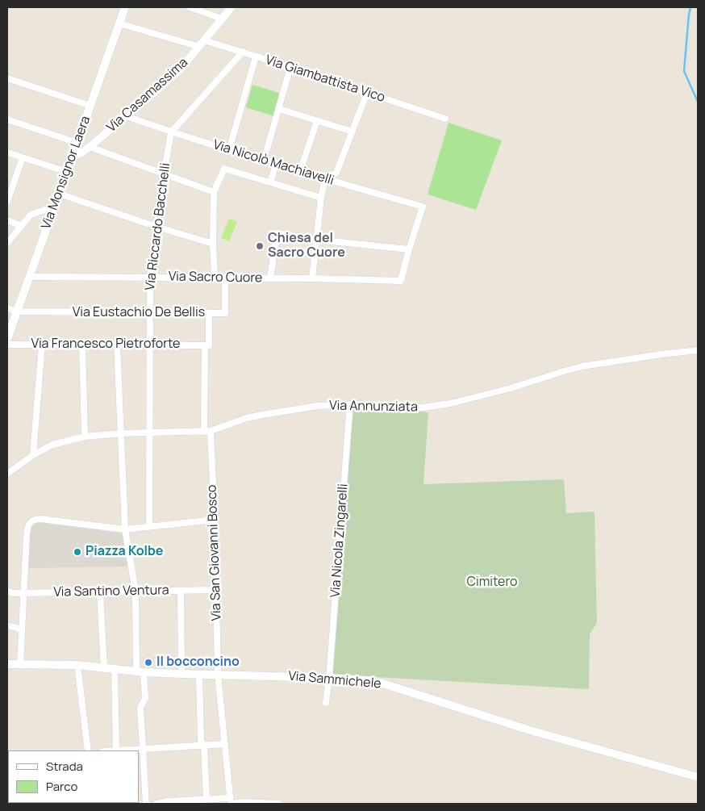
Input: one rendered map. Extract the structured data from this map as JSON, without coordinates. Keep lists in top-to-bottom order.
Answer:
{
  "streets": {
    "street": [
      "Via Giambattista Vico",
      "Via Casamassima",
      "Via Nicolò Machiavelli",
      "Via Monsignor Laera",
      "Via Riccardo Bacchelli",
      "Via Sacro Cuore",
      "Via Eustachio De Bellis",
      "Via Francesco Pietroforte",
      "Via Annunziata",
      "Via Nicola Zingarelli",
      "Via San Giovanni Bosco",
      "Via Santino Ventura",
      "Via Sammichele"
    ]
  },
  "crossings": [
    ["Via Giambattista Vico", "Via Casamassima"],
    ["Via Giambattista Vico", "Via Monsignor Laera"],
    ["Via Casamassima", "Via Nicolò Machiavelli"],
    ["Via Casamassima", "Via Monsignor Laera"],
    ["Via Nicolò Machiavelli", "Via Riccardo Bacchelli"],
    ["Via Nicolò Machiavelli", "Via Sacro Cuore"],
    ["Via Monsignor Laera", "Via Sacro Cuore"],
    ["Via Monsignor Laera", "Via Eustachio De Bellis"],
    ["Via Riccardo Bacchelli", "Via Sacro Cuore"],
    ["Via Riccardo Bacchelli", "Via Eustachio De Bellis"],
    ["Via Riccardo Bacchelli", "Via Francesco Pietroforte"],
    ["Via Riccardo Bacchelli", "Via Annunziata"],
    ["Via Sacro Cuore", "Via Eustachio De Bellis"],
    ["Via Eustachio De Bellis", "Via San Giovanni Bosco"],
    ["Via Francesco Pietroforte", "Via San Giovanni Bosco"],
    ["Via Annunziata", "Via Nicola Zingarelli"],
    ["Via Annunziata", "Via San Giovanni Bosco"],
    ["Via Nicola Zingarelli", "Via Sammichele"],
    ["Via San Giovanni Bosco", "Via Santino Ventura"],
    ["Via San Giovanni Bosco", "Via Sammichele"]
  ],
  "parks": ["Cimitero"],
  "places": ["Chiesa del Sacro Cuore", "Piazza Kolbe", "Il bocconcino"],
  "legend": ["Strada", "Parco"]
}
